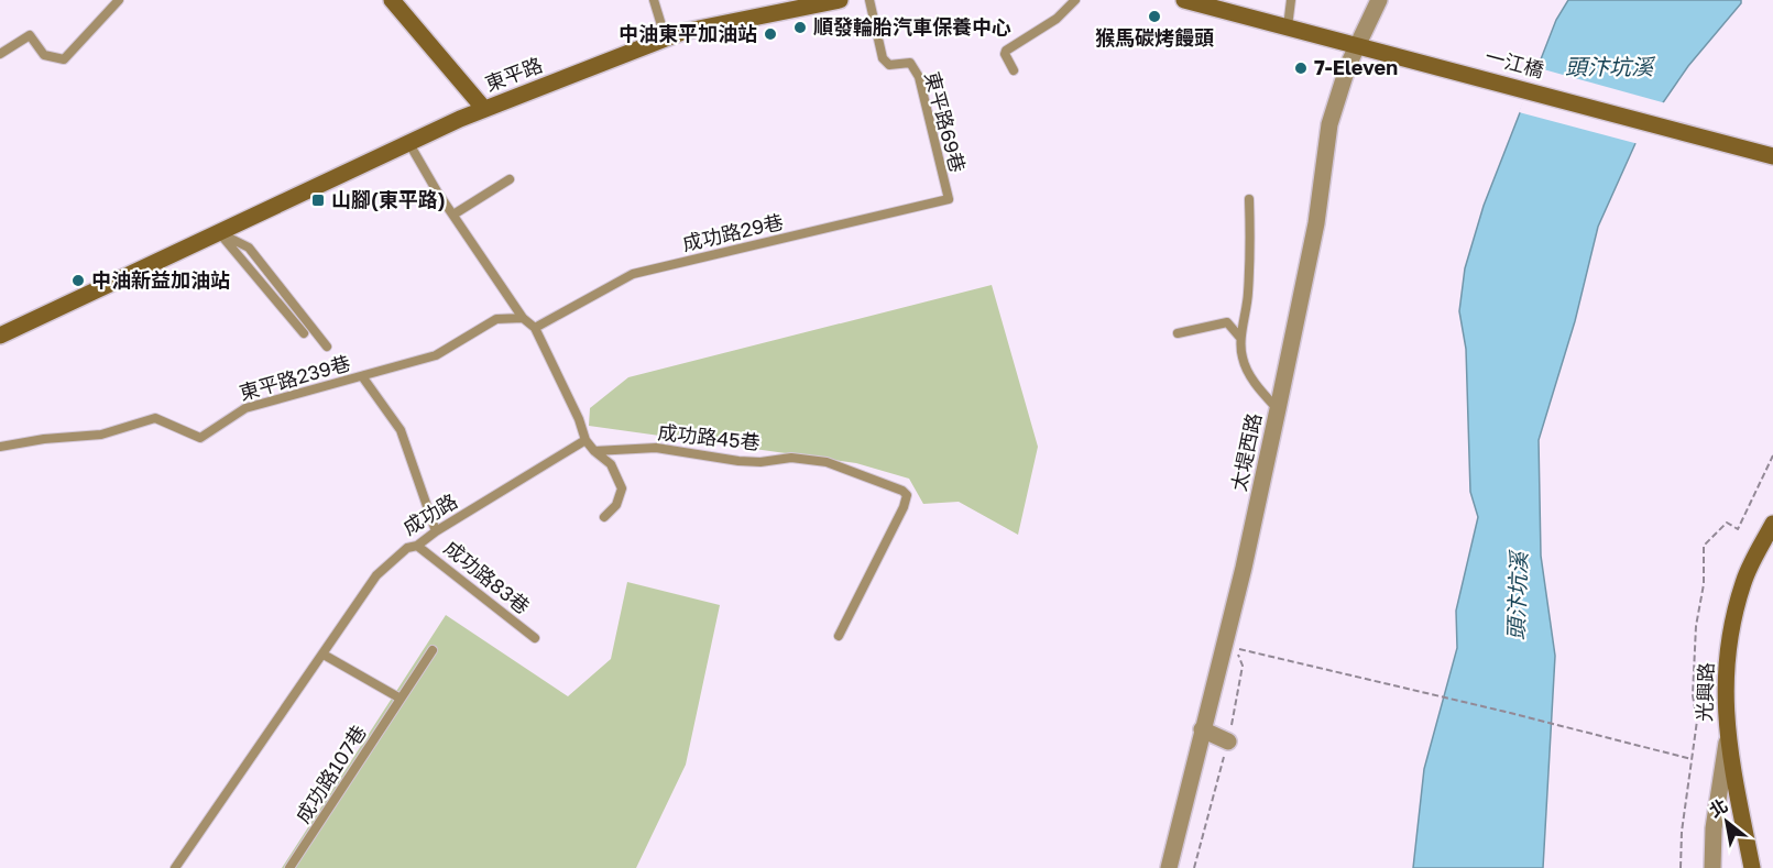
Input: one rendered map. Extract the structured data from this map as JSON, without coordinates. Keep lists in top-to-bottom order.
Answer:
{
  "streets": {
    "main road": ["一江橋", "東平路", "光興路"],
    "street": ["太堤西路"],
    "lane": [
      "東平路69巷",
      "成功路29巷",
      "東平路239巷",
      "成功路45巷",
      "成功路",
      "成功路83巷",
      "成功路107巷"
    ]
  },
  "crossings": [
    ["一江橋", "太堤西路"],
    ["東平路69巷", "成功路29巷"],
    ["成功路", "成功路83巷"]
  ],
  "water": ["頭汴坑溪"],
  "places": {
    "other": [
      "猴馬碳烤饅頭",
      "順發輪胎汽車保養中心",
      "中油東平加油站",
      "7-Eleven",
      "中油新益加油站"
    ],
    "transit": ["山腳(東平路)"]
  },
  "north": "top left"
}
